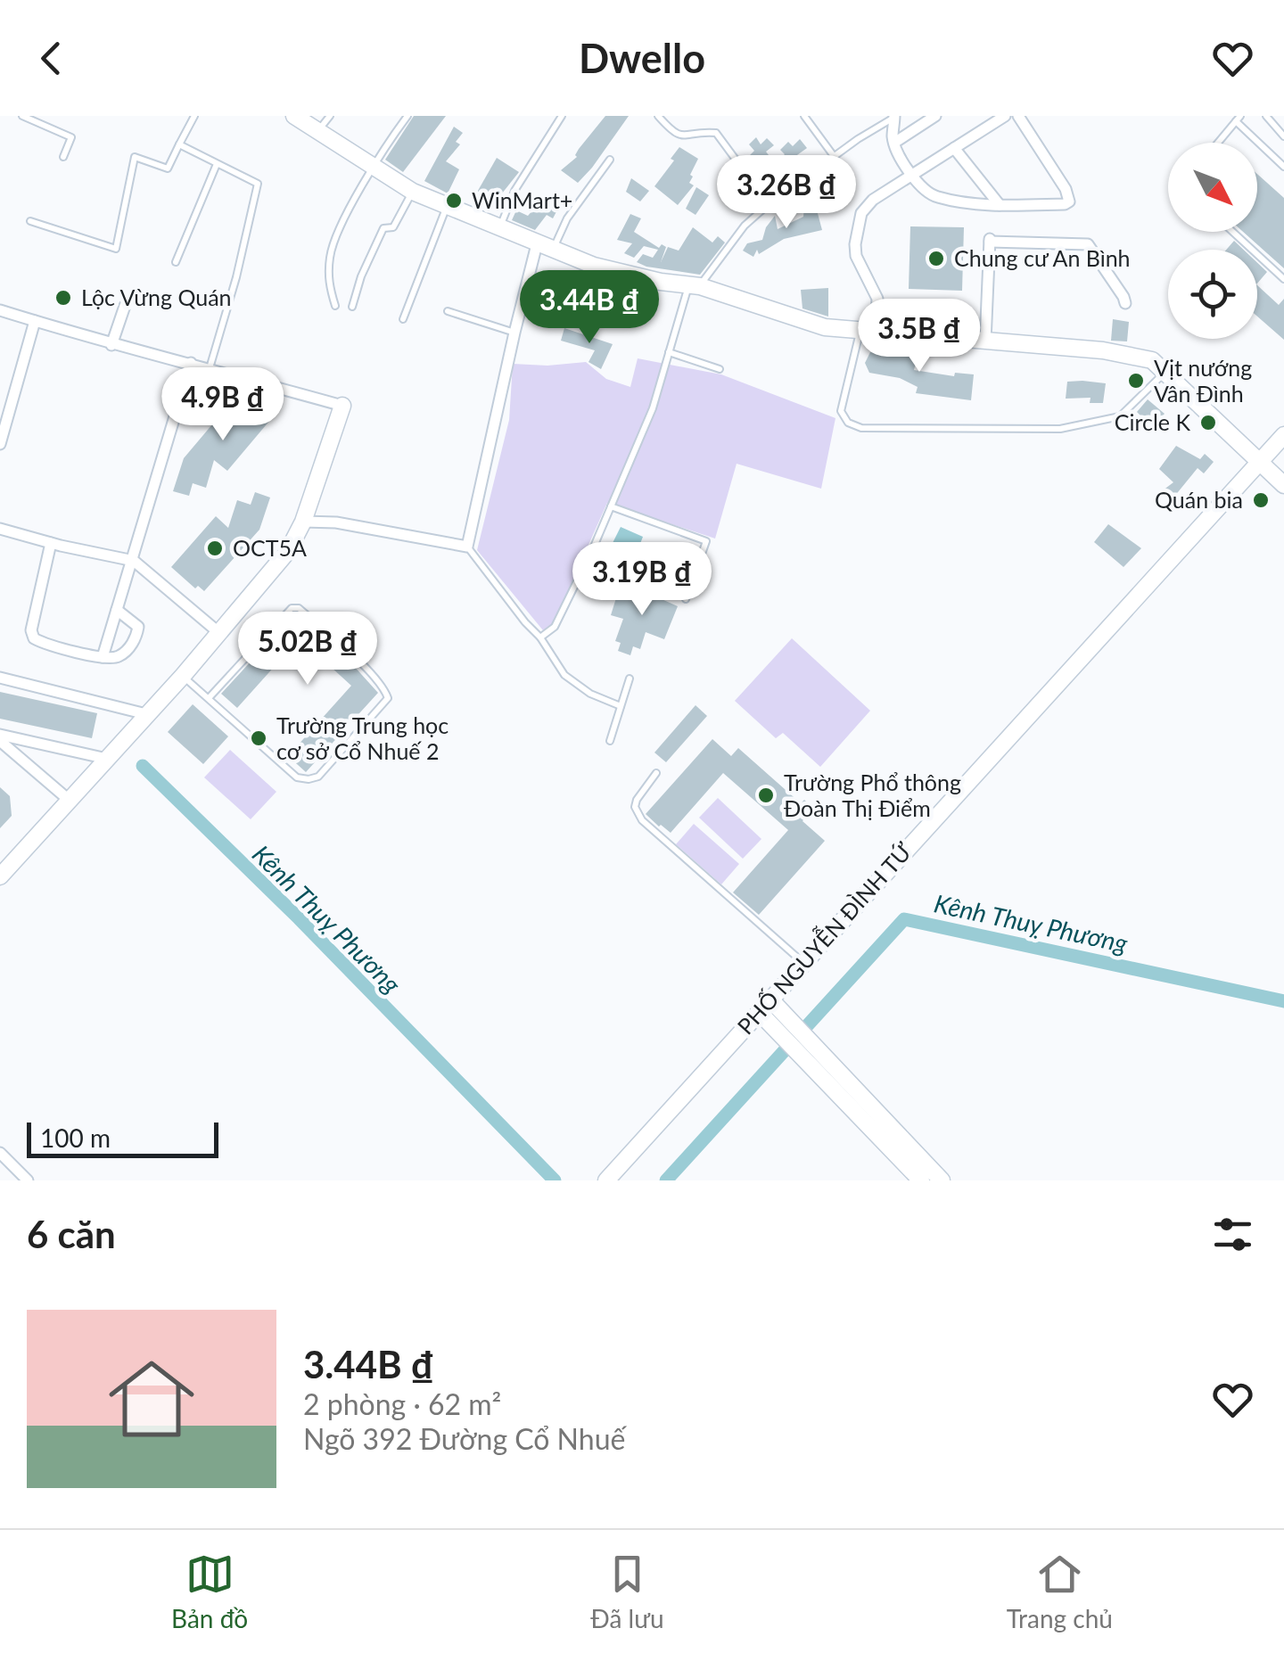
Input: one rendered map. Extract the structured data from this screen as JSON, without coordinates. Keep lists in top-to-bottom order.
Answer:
{
  "streets": {
    "street": ["PHỐ NGUYỄN ĐÌNH TỨ"]
  },
  "water": ["Kênh Thuỵ Phương"],
  "places": [
    "WinMart+",
    "Chung cư An Bình",
    "Lộc Vừng Quán",
    "Vịt nướng Vân Đình",
    "Circle K",
    "Quán bia",
    "OCT5A",
    "Trường Trung học cơ sở Cổ Nhuế 2",
    "Trường Phổ thông Đoàn Thị Điểm"
  ],
  "scale_bar": "100 m",
  "north": "bottom right",
  "page": {
    "header": "Dwello",
    "price": [
      "3.26B ₫",
      "3.44B ₫",
      "3.5B ₫",
      "4.9B ₫",
      "3.19B ₫",
      "5.02B ₫"
    ],
    "scale": "100 m",
    "heading": "6 căn",
    "list": [
      {
        "name": "3.44B ₫",
        "note": "2 phòng · 62 m² · Ngõ 392 Đường Cổ Nhuế"
      }
    ],
    "tabs": ["Bản đồ", "Đã lưu", "Trang chủ"]
  }
}
